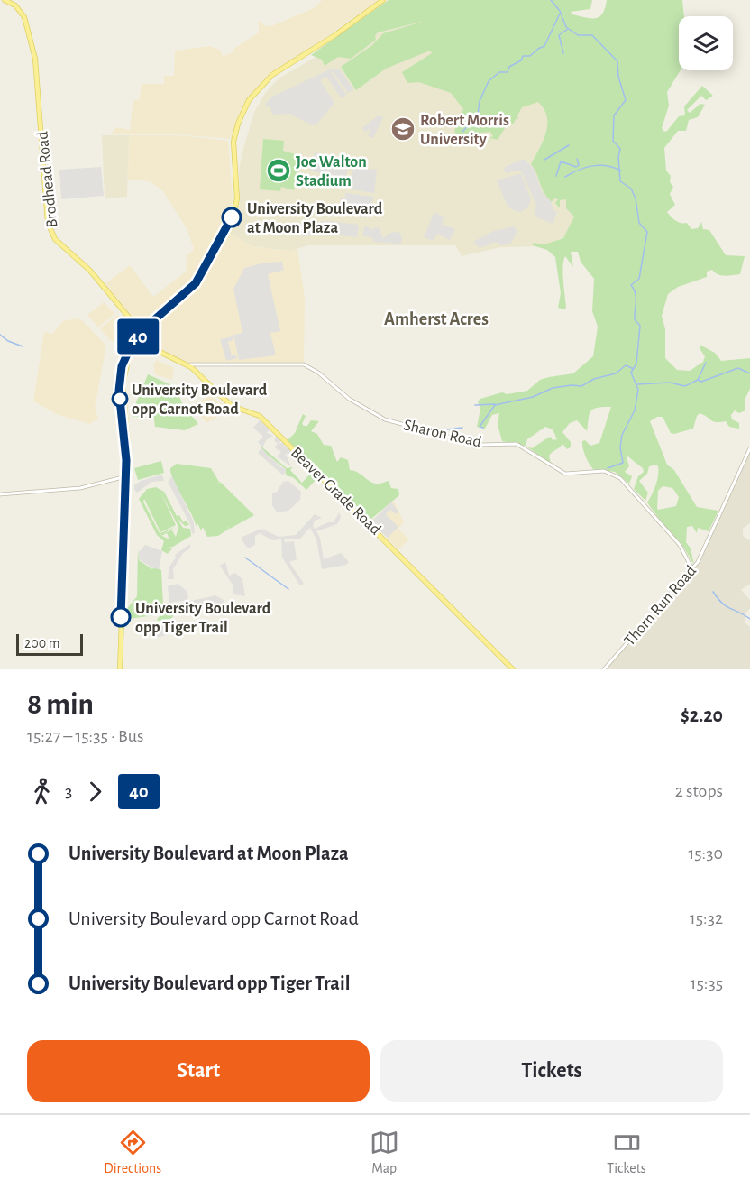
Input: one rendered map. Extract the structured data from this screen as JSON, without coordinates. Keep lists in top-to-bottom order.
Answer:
{
  "streets": {
    "main road": ["Brodhead Road", "Beaver Grade Road"],
    "street": ["Sharon Road", "Thorn Run Road"]
  },
  "crossings": [
    ["Brodhead Road", "Beaver Grade Road"],
    ["Sharon Road", "Beaver Grade Road"],
    ["Sharon Road", "Thorn Run Road"]
  ],
  "districts": ["Amherst Acres"],
  "places": {
    "school or university": ["Robert Morris University"],
    "sports": ["Joe Walton Stadium"],
    "other": ["University Boulevard at Moon Plaza", "University Boulevard opp Carnot Road", "University Boulevard opp Tiger Trail"]
  },
  "lines": ["bus line 40"],
  "scale_bar": "200 m",
  "page": {
    "on_map": "40",
    "scale": "200 m",
    "heading": ["8 min", "15:27 – 15:35 · Bus", "$2.20"],
    "legs": ["3", "40", "2 stops"],
    "list": [
      {
        "name": "University Boulevard at Moon Plaza",
        "value": "15:30"
      },
      {
        "name": "University Boulevard opp Carnot Road",
        "value": "15:32"
      },
      {
        "name": "University Boulevard opp Tiger Trail",
        "value": "15:35"
      }
    ],
    "buttons": ["Start", "Tickets"],
    "tabs": ["Directions", "Map", "Tickets"]
  }
}
